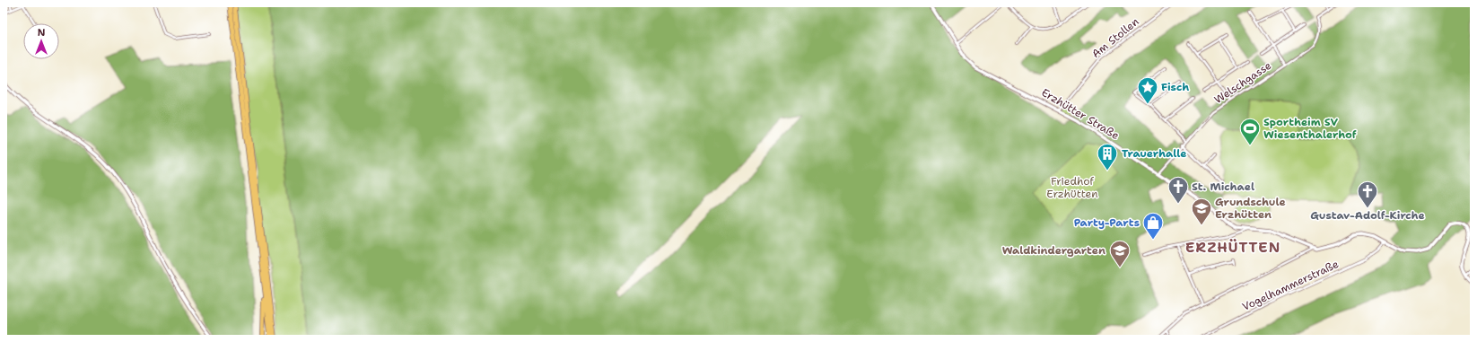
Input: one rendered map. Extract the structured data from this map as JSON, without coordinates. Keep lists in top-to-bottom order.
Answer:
{
  "streets": {
    "street": [
      "Am Stollen",
      "Welschgasse",
      "Erzhütter Straße",
      "Vogelhammerstraße"
    ]
  },
  "crossings": [
    ["Am Stollen", "Erzhütter Straße"],
    ["Welschgasse", "Erzhütter Straße"]
  ],
  "districts": ["ERZHÜTTEN"],
  "parks": ["Friedhof Erzhütten"],
  "places": {
    "place": ["Fisch"],
    "sports": ["Sportheim SV Wiesenthalerhof"],
    "building": ["Trauerhalle"],
    "church": ["St. Michael", "Gustav-Adolf-Kirche"],
    "school or university": ["Grundschule Erzhütten", "Waldkindergarten"],
    "shop": ["Party-Parts"]
  },
  "north": "top"
}
